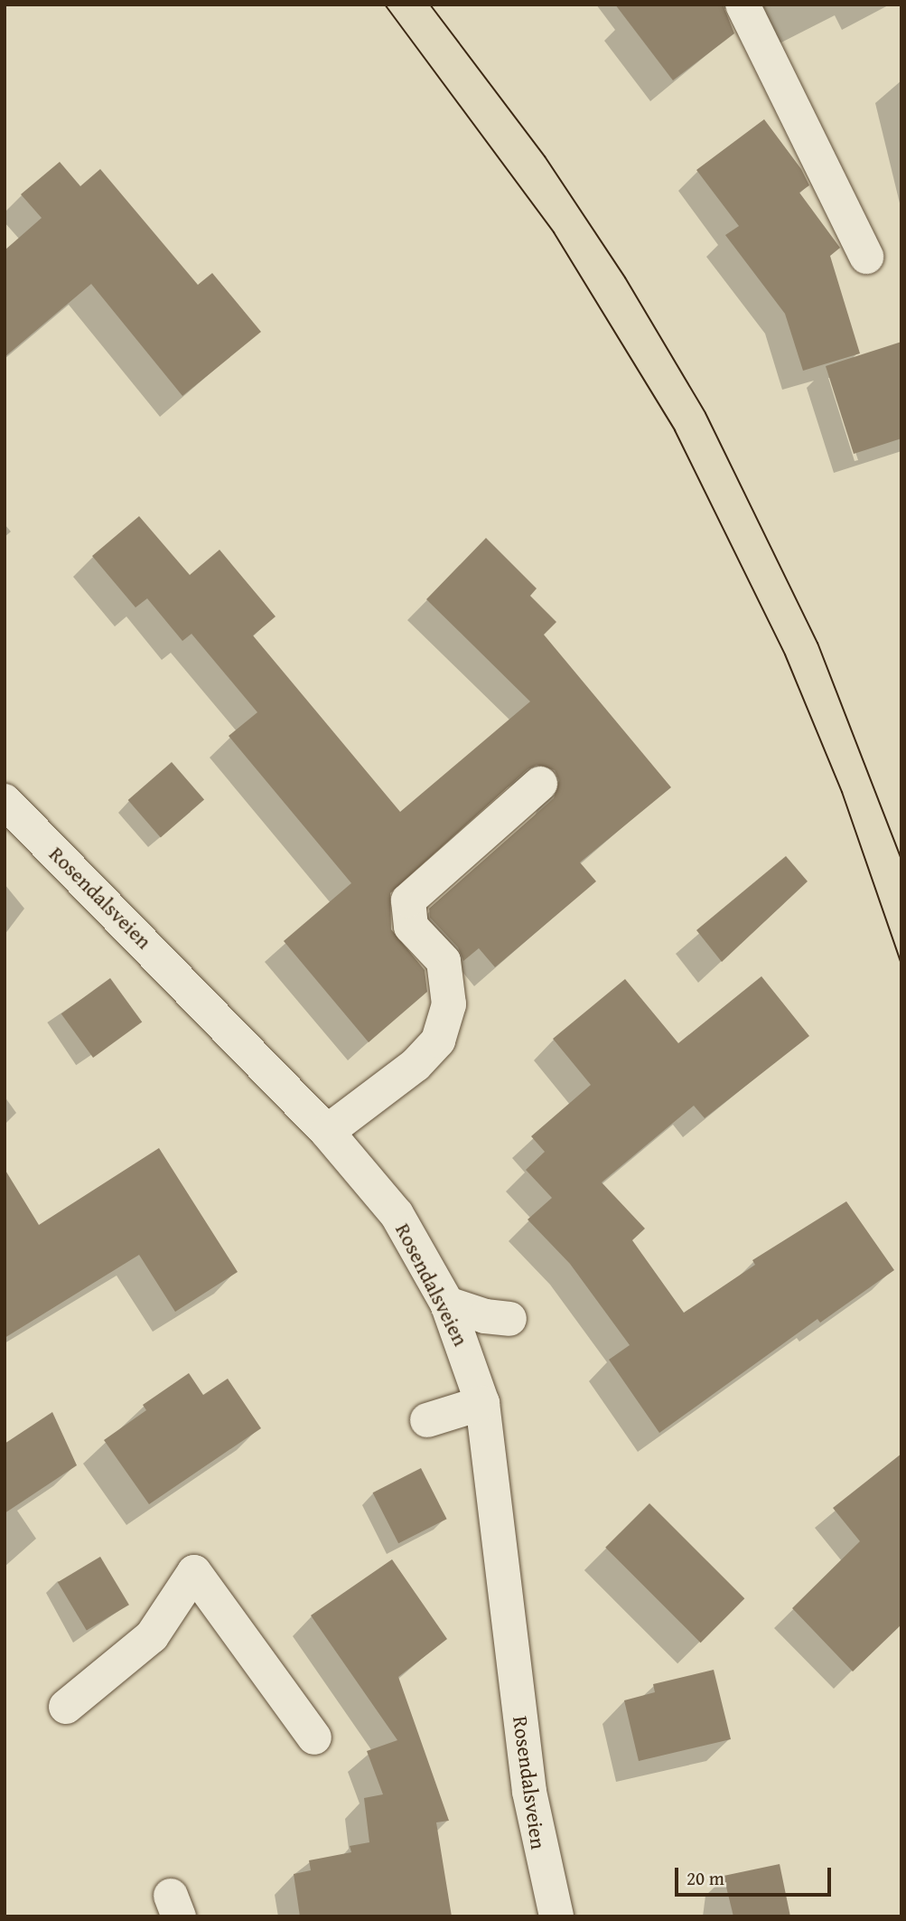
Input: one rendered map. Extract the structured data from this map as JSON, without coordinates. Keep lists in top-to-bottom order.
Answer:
{
  "streets": {
    "street": ["Rosendalsveien"]
  },
  "scale_bar": "20 m"
}
